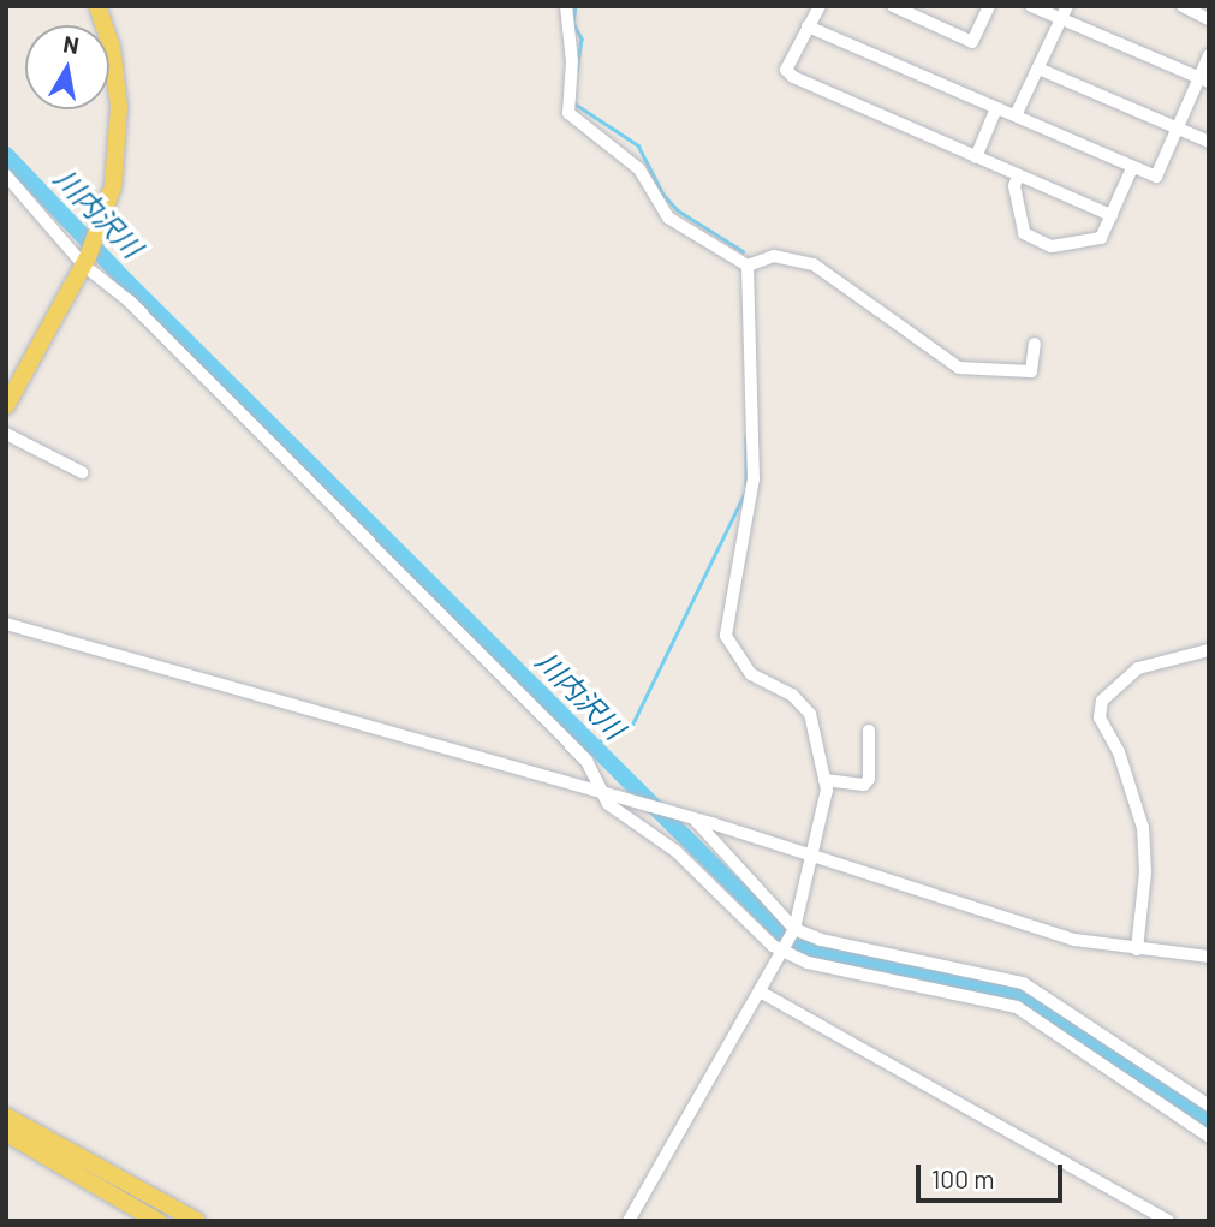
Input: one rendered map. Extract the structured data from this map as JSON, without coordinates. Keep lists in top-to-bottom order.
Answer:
{
  "water": ["川内沢川"],
  "scale_bar": "100 m",
  "north": "top"
}
